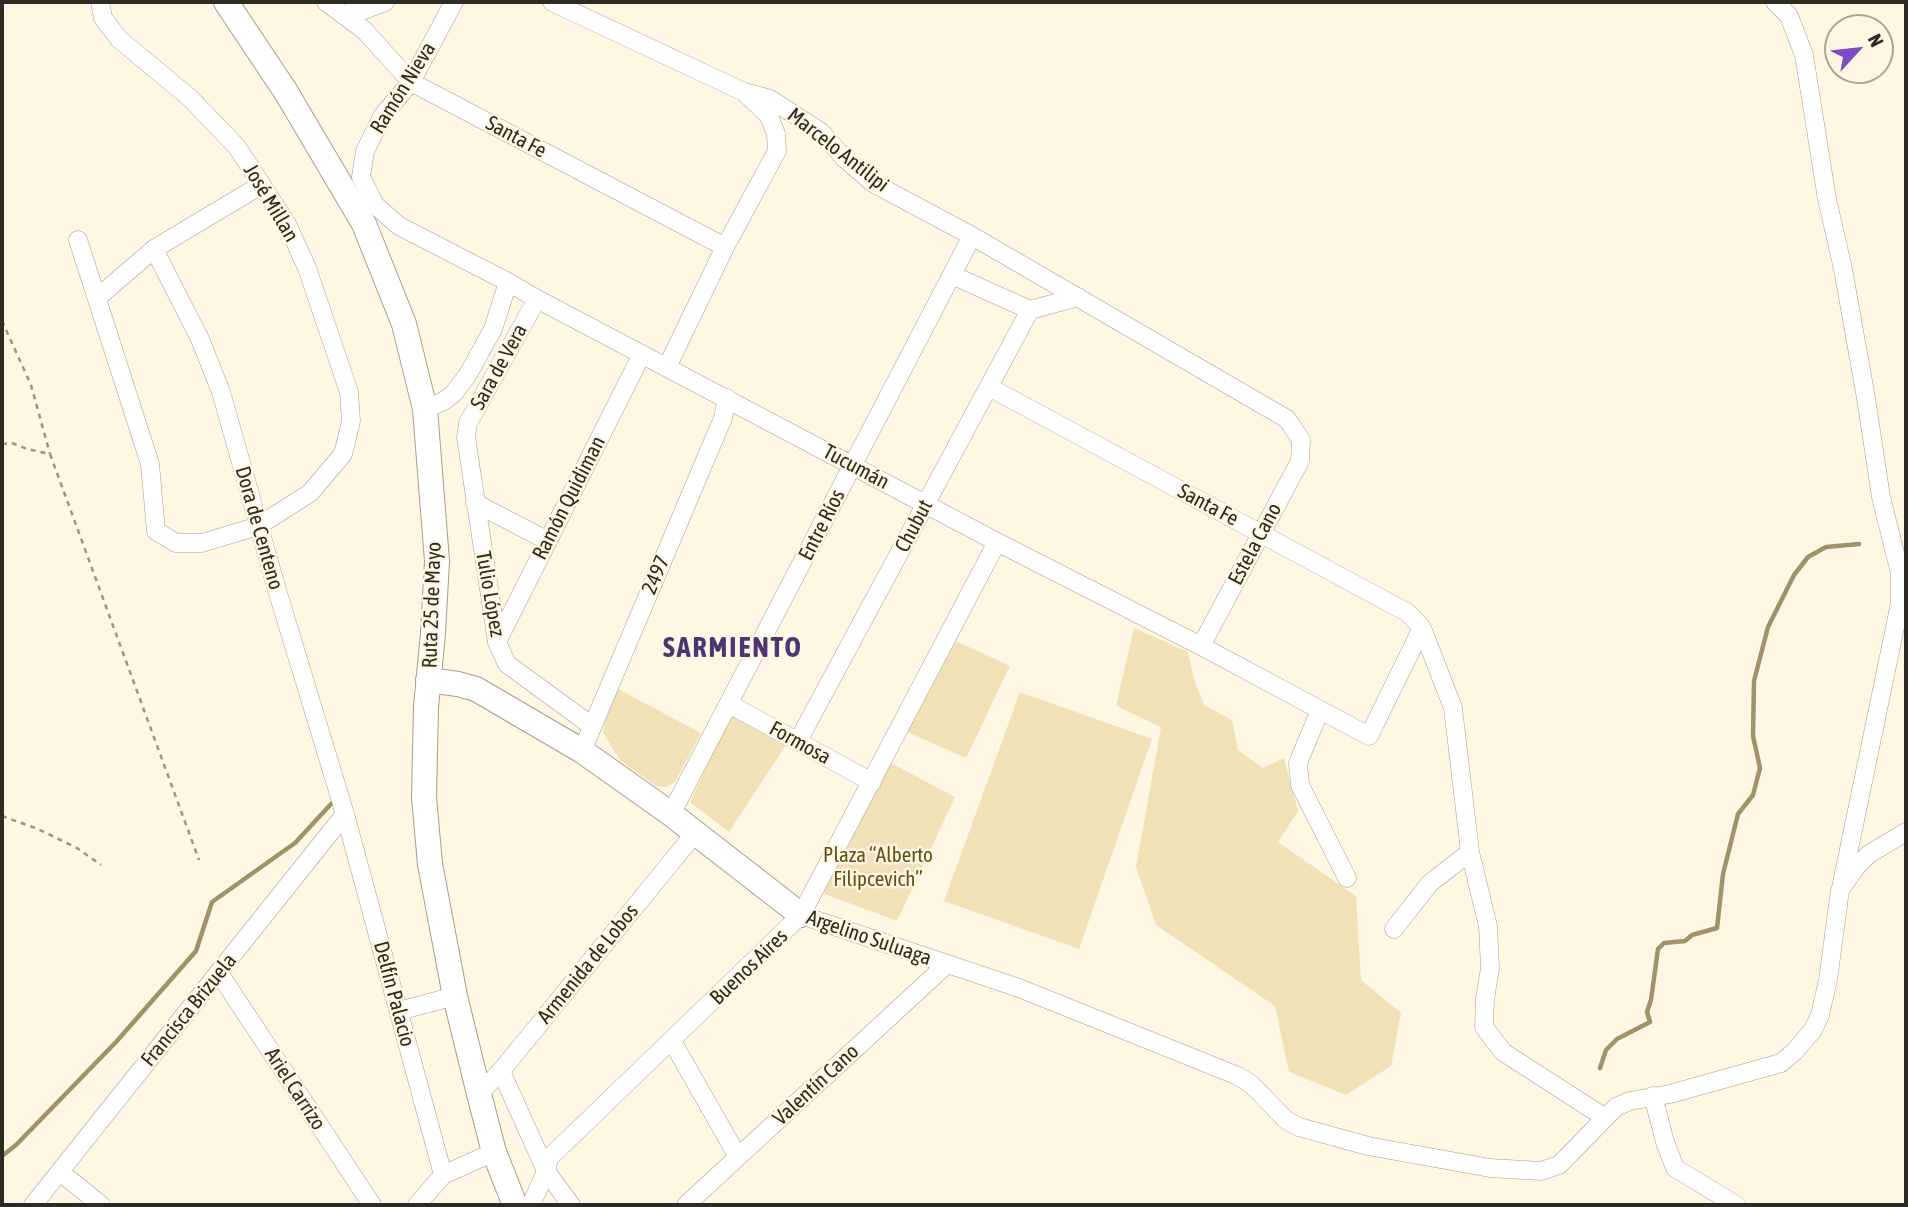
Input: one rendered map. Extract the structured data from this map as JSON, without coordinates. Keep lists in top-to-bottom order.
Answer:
{
  "streets": {
    "main road": ["Ruta 25 de Mayo", "Argelino Suluaga"],
    "street": [
      "Ramón Nieva",
      "Santa Fe",
      "Marcelo Antilipi",
      "José Millan",
      "Sara de Vera",
      "Tucumán",
      "Ramón Quidiman",
      "Entre Ríos",
      "Chubut",
      "Dora de Centeno",
      "Estela Cano",
      "2497",
      "Tulio López",
      "Formosa",
      "Armenida de Lobos",
      "Buenos Aires",
      "Delfín Palacio",
      "Francisca Brizuela",
      "Valentín Cano",
      "Ariel Carrizo"
    ]
  },
  "crossings": [
    ["Ramón Nieva", "Santa Fe"],
    ["Ramón Nieva", "Tucumán"],
    ["Santa Fe", "Tucumán"],
    ["Santa Fe", "Chubut"],
    ["Santa Fe", "Estela Cano"],
    ["Marcelo Antilipi", "Entre Ríos"],
    ["Marcelo Antilipi", "Estela Cano"],
    ["José Millan", "Dora de Centeno"],
    ["Sara de Vera", "Tucumán"],
    ["Sara de Vera", "Tulio López"],
    ["Tucumán", "Ramón Quidiman"],
    ["Tucumán", "Entre Ríos"],
    ["Tucumán", "Chubut"],
    ["Tucumán", "Estela Cano"],
    ["Tucumán", "2497"],
    ["Tucumán", "Buenos Aires"],
    ["Ramón Quidiman", "Tulio López"],
    ["Entre Ríos", "Formosa"],
    ["Entre Ríos", "Argelino Suluaga"],
    ["Chubut", "Formosa"],
    ["Dora de Centeno", "Delfín Palacio"],
    ["Dora de Centeno", "Francisca Brizuela"],
    ["2497", "Tulio López"],
    ["2497", "Argelino Suluaga"],
    ["Ruta 25 de Mayo", "Argelino Suluaga"],
    ["Ruta 25 de Mayo", "Armenida de Lobos"],
    ["Formosa", "Buenos Aires"],
    ["Argelino Suluaga", "Armenida de Lobos"],
    ["Argelino Suluaga", "Buenos Aires"],
    ["Argelino Suluaga", "Valentín Cano"],
    ["Delfín Palacio", "Francisca Brizuela"],
    ["Francisca Brizuela", "Ariel Carrizo"]
  ],
  "districts": ["SARMIENTO"],
  "parks": ["Plaza “Alberto Filipcevich”"],
  "north": "top right"
}
